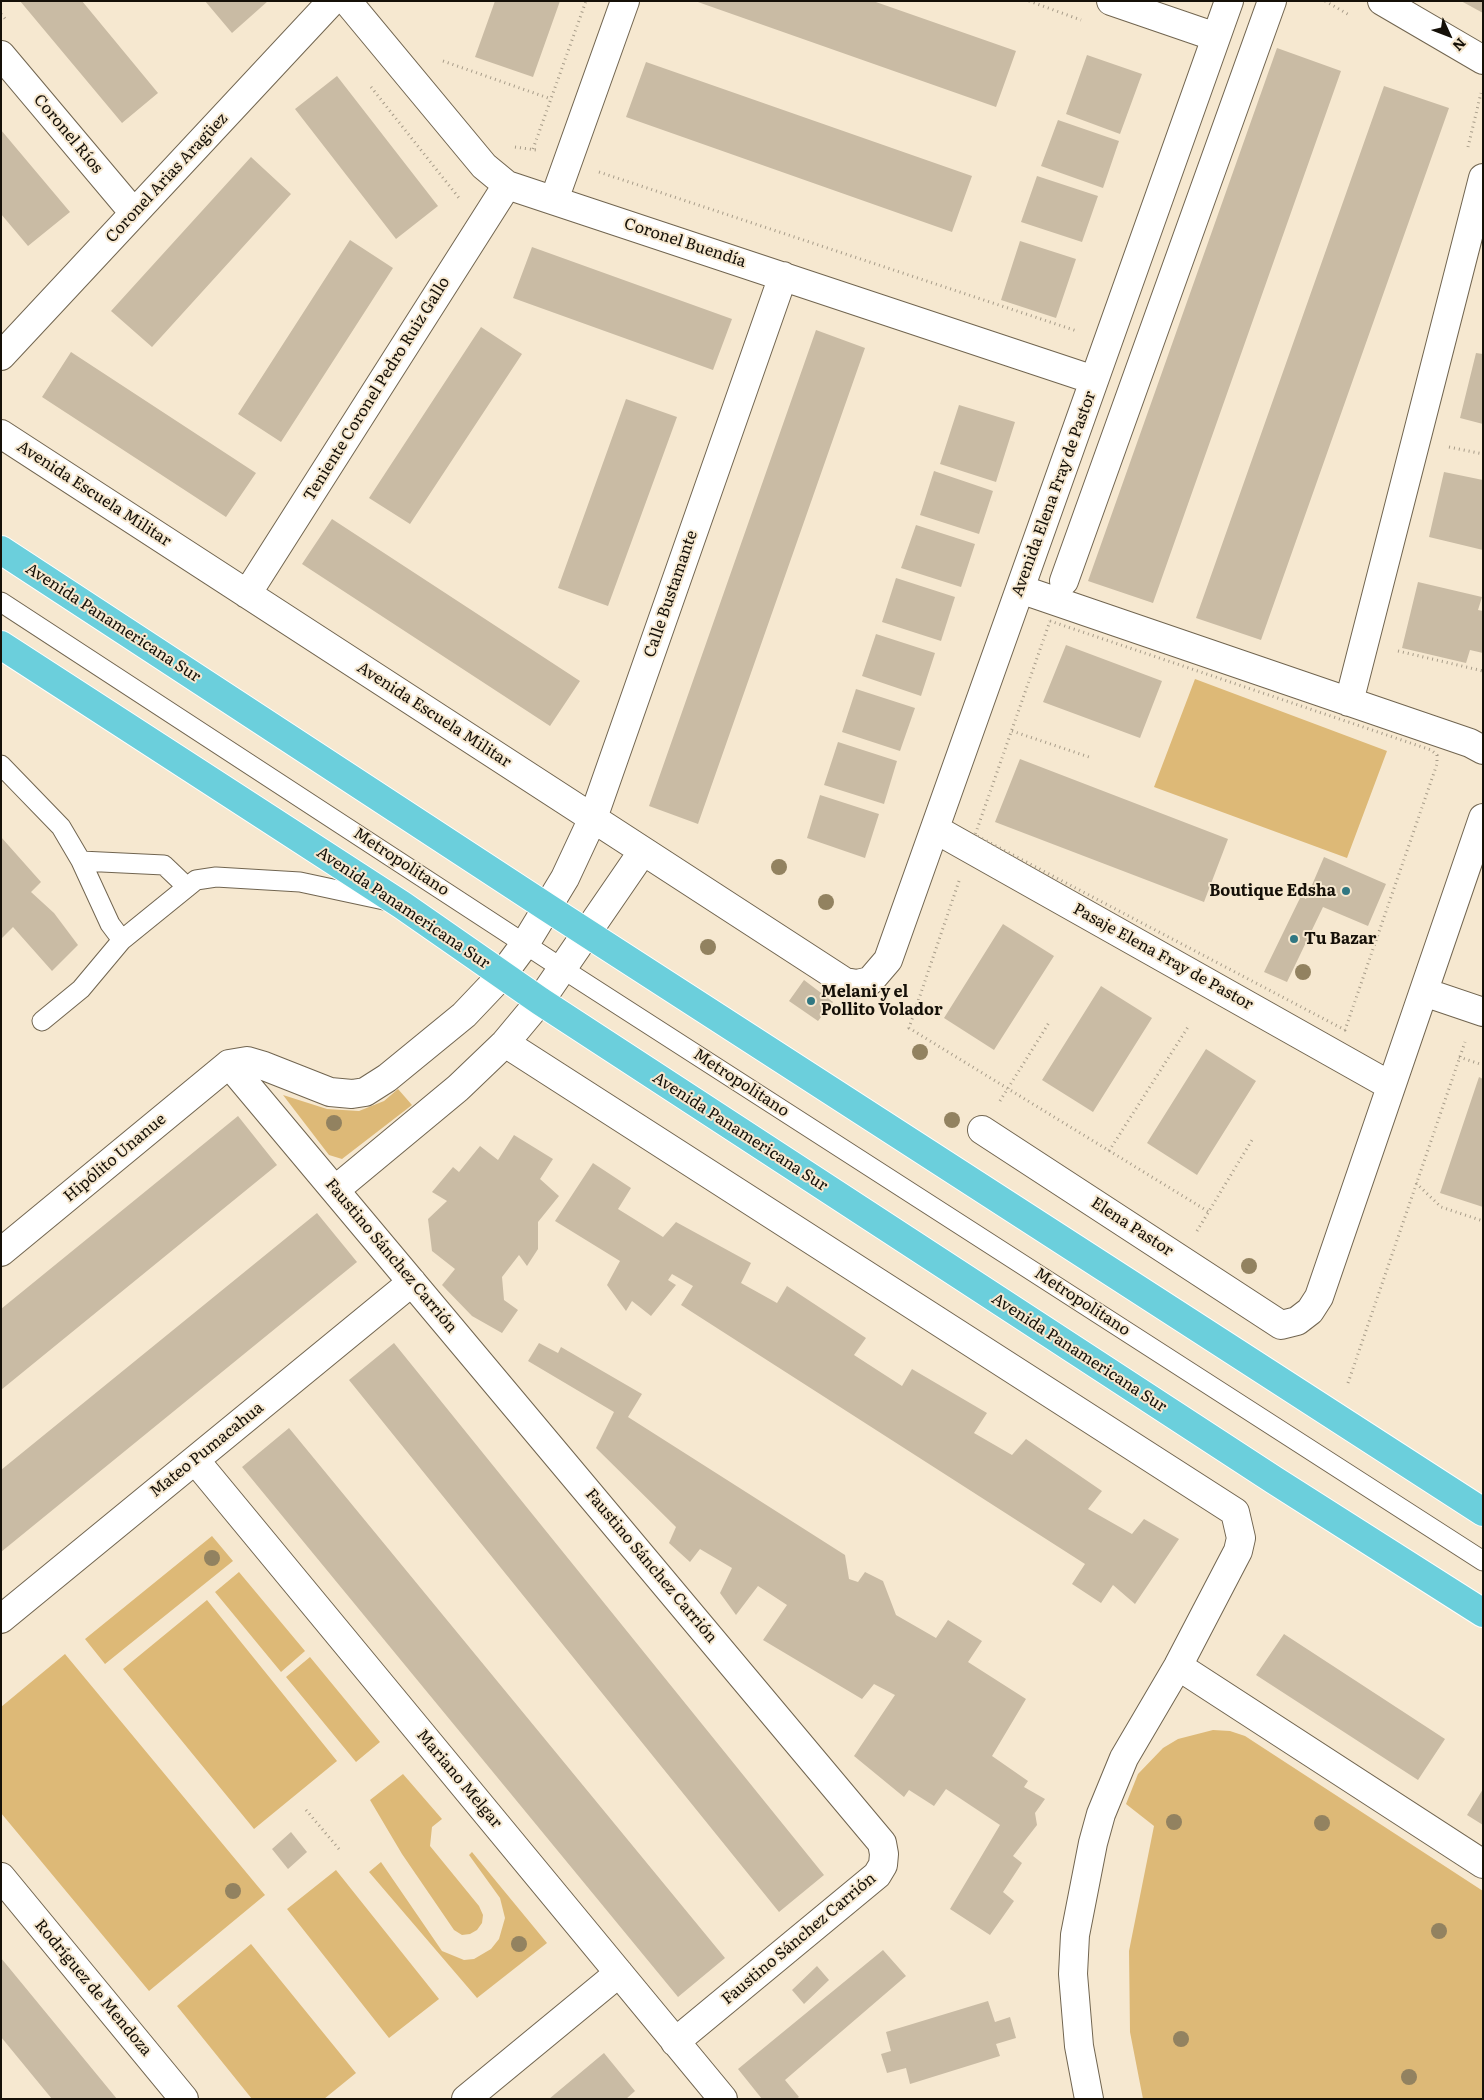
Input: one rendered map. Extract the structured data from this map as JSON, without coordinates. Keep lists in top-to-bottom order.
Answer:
{
  "streets": {
    "main road": ["Avenida Panamericana Sur"],
    "street": [
      "Coronel Ríos",
      "Coronel Arias Aragüez",
      "Coronel Buendía",
      "Teniente Coronel Pedro Ruiz Gallo",
      "Avenida Escuela Militar",
      "Avenida Elena Fray de Pastor",
      "Calle Bustamante",
      "Pasaje Elena Fray de Pastor",
      "Hipólito Unanue",
      "Elena Pastor",
      "Faustino Sánchez Carrión",
      "Mateo Pumacahua",
      "Mariano Melgar",
      "Rodríguez de Mendoza"
    ],
    "lane": ["Metropolitano"]
  },
  "crossings": [
    ["Coronel Ríos", "Coronel Arias Aragüez"],
    ["Coronel Buendía", "Teniente Coronel Pedro Ruiz Gallo"],
    ["Coronel Buendía", "Avenida Elena Fray de Pastor"],
    ["Coronel Buendía", "Calle Bustamante"],
    ["Teniente Coronel Pedro Ruiz Gallo", "Avenida Escuela Militar"],
    ["Avenida Escuela Militar", "Avenida Elena Fray de Pastor"],
    ["Avenida Escuela Militar", "Calle Bustamante"],
    ["Avenida Elena Fray de Pastor", "Pasaje Elena Fray de Pastor"],
    ["Calle Bustamante", "Avenida Panamericana Sur"],
    ["Calle Bustamante", "Metropolitano"],
    ["Calle Bustamante", "Hipólito Unanue"],
    ["Calle Bustamante", "Faustino Sánchez Carrión"],
    ["Pasaje Elena Fray de Pastor", "Elena Pastor"],
    ["Hipólito Unanue", "Faustino Sánchez Carrión"],
    ["Faustino Sánchez Carrión", "Mateo Pumacahua"],
    ["Faustino Sánchez Carrión", "Mariano Melgar"],
    ["Mateo Pumacahua", "Mariano Melgar"]
  ],
  "places": ["Boutique Edsha", "Tu Bazar", "Melani y el Pollito Volador"],
  "north": "bottom right"
}
